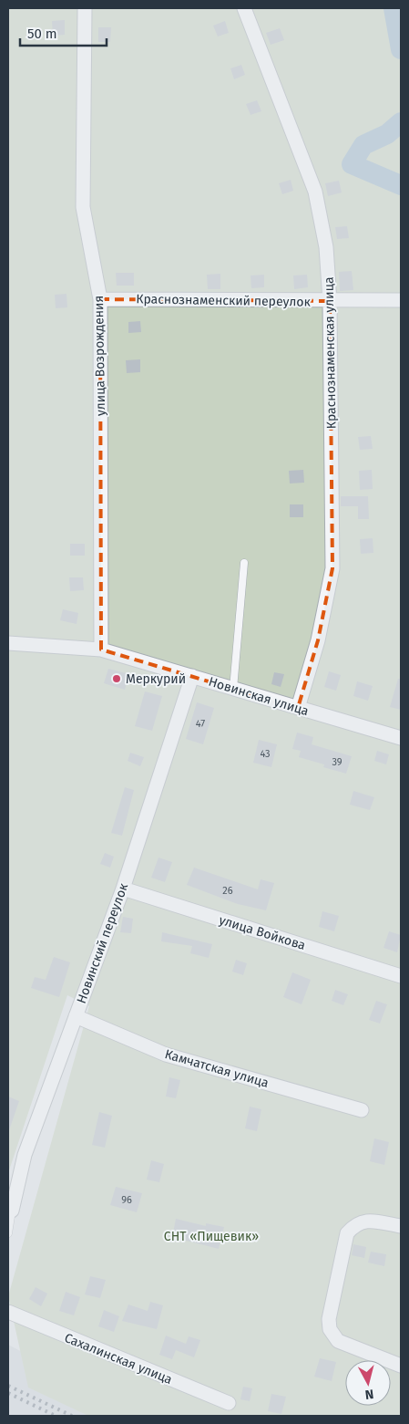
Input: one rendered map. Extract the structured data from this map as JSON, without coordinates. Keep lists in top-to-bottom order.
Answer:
{
  "streets": {
    "street": [
      "Краснознаменский переулок",
      "Краснознаменская улица",
      "улица Возрождения",
      "Новинская улица",
      "улица Войкова",
      "Новинский переулок",
      "Камчатская улица",
      "Сахалинская улица"
    ]
  },
  "crossings": [
    ["Краснознаменский переулок", "Краснознаменская улица"],
    ["Краснознаменский переулок", "улица Возрождения"],
    ["Краснознаменская улица", "Новинская улица"],
    ["улица Возрождения", "Новинская улица"],
    ["Новинская улица", "Новинский переулок"],
    ["улица Войкова", "Новинский переулок"],
    ["Новинский переулок", "Камчатская улица"]
  ],
  "parks": ["СНТ «Пищевик»"],
  "places": ["Меркурий"],
  "house_numbers": [
    "47",
    "43",
    "39",
    "26",
    "96"
  ],
  "scale_bar": "50 m",
  "north": "bottom"
}
